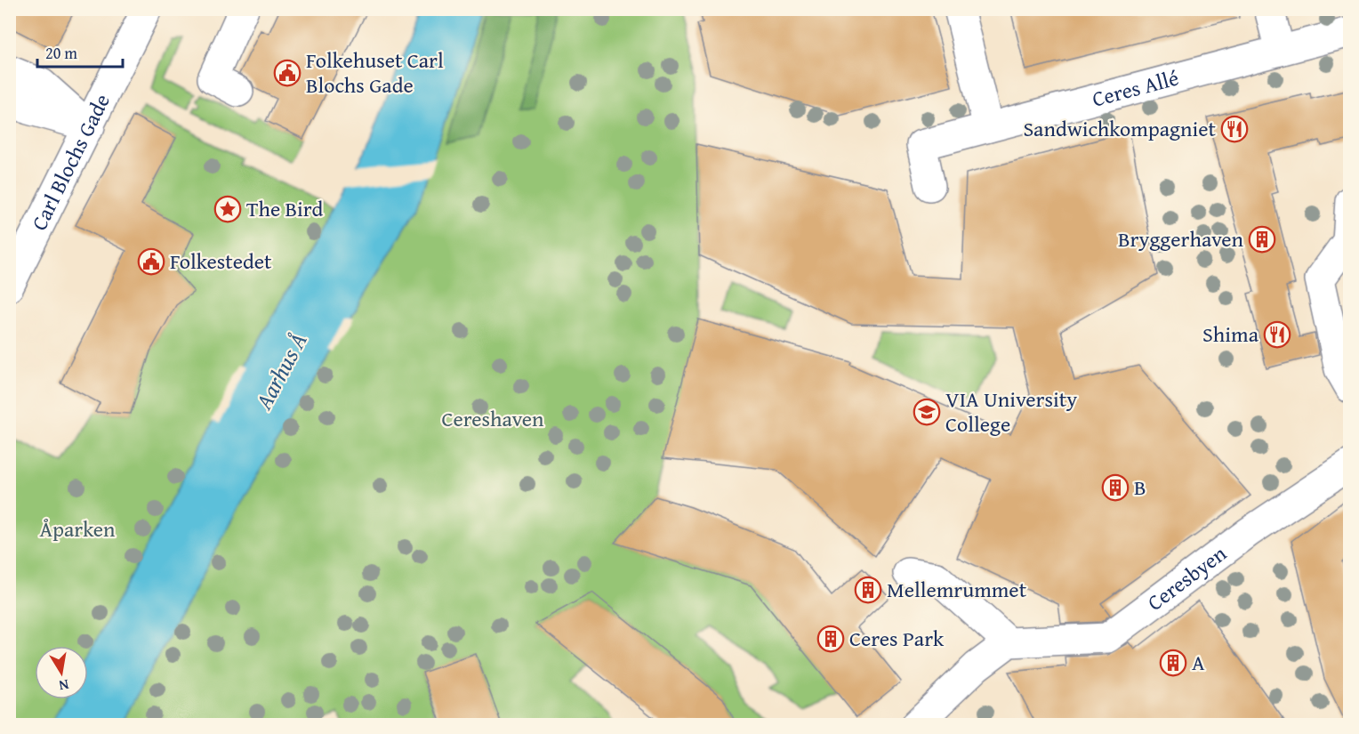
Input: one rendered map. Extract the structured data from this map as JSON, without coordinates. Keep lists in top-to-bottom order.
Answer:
{
  "streets": {
    "street": ["Ceres Allé", "Carl Blochs Gade", "Ceresbyen"]
  },
  "water": ["Aarhus Å"],
  "parks": ["Cereshaven", "Åparken"],
  "places": {
    "public building": ["Folkehuset Carl Blochs Gade", "Folkestedet"],
    "restaurant": ["Sandwichkompagniet", "Shima"],
    "place": ["The Bird"],
    "building": [
      "Bryggerhaven",
      "B",
      "Mellemrummet",
      "Ceres Park",
      "A"
    ],
    "school or university": ["VIA University College"]
  },
  "scale_bar": "20 m",
  "north": "bottom"
}
